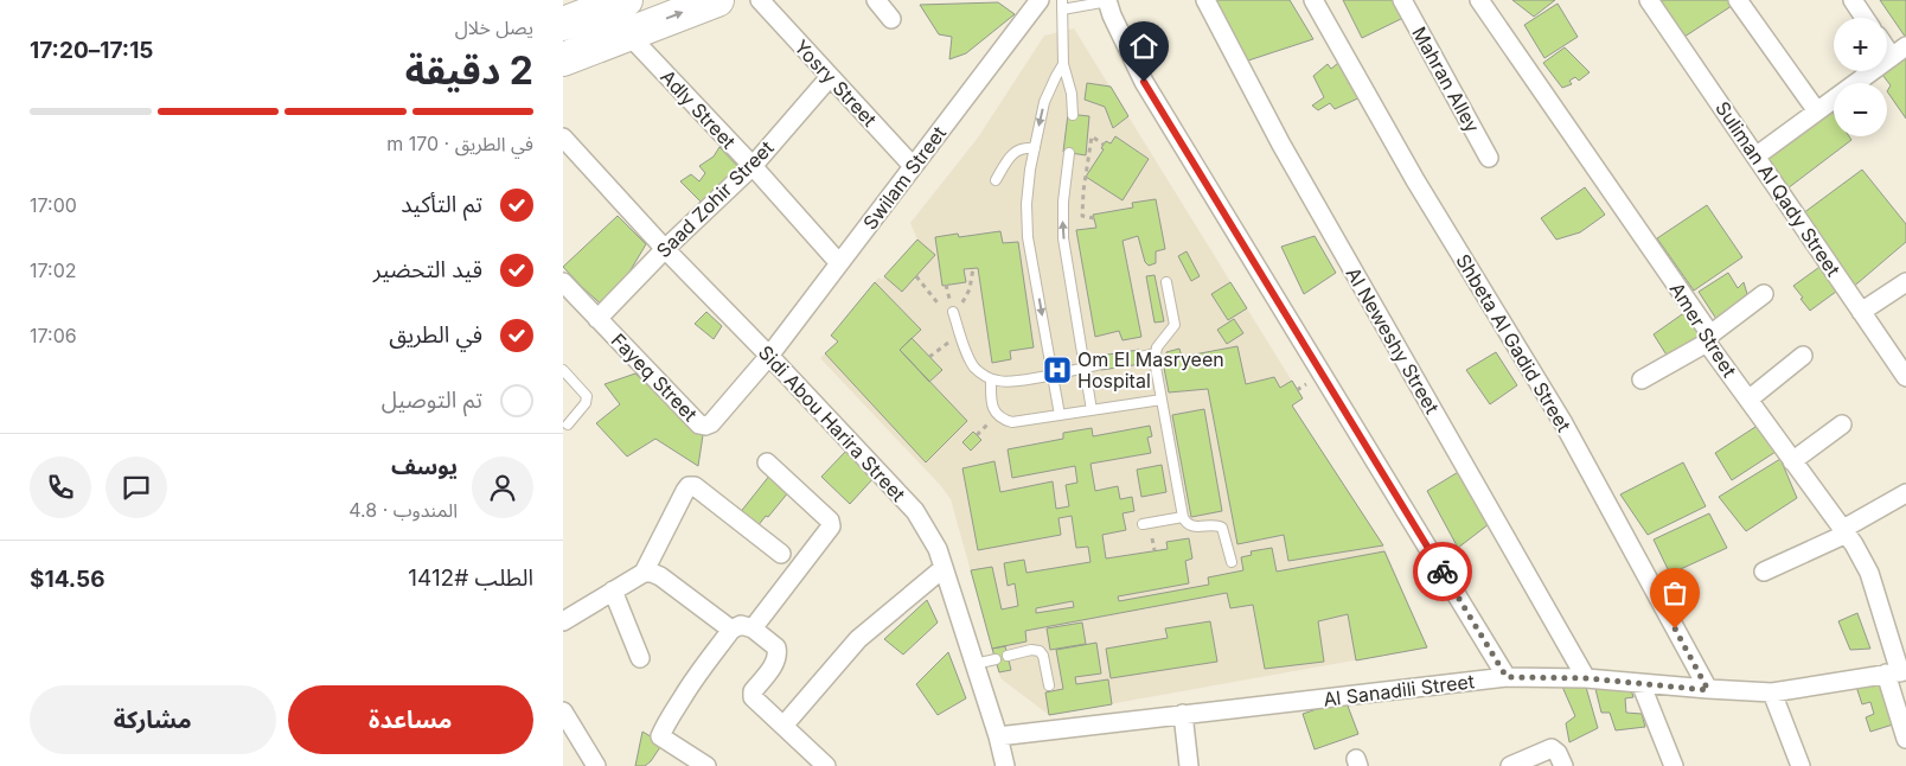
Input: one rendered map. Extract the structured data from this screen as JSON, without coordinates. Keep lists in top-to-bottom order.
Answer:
{
  "streets": {
    "street": [
      "Mahran Alley",
      "Yosry Street",
      "Adly Street",
      "Swilam Street",
      "Suliman Al Qady Street",
      "Saad Zohir Street",
      "Amer Street",
      "Al Neweshy Street",
      "Shbeta Al Gadid Street",
      "Fayeq Street",
      "Sidi Abou Harira Street",
      "Al Sanadili Street"
    ]
  },
  "crossings": [
    ["Yosry Street", "Swilam Street"],
    ["Yosry Street", "Saad Zohir Street"],
    ["Adly Street", "Swilam Street"],
    ["Adly Street", "Saad Zohir Street"],
    ["Swilam Street", "Fayeq Street"],
    ["Swilam Street", "Sidi Abou Harira Street"],
    ["Saad Zohir Street", "Fayeq Street"],
    ["Saad Zohir Street", "Sidi Abou Harira Street"],
    ["Amer Street", "Al Sanadili Street"],
    ["Al Neweshy Street", "Al Sanadili Street"],
    ["Shbeta Al Gadid Street", "Al Sanadili Street"],
    ["Fayeq Street", "Sidi Abou Harira Street"],
    ["Sidi Abou Harira Street", "Al Sanadili Street"]
  ],
  "places": {
    "hospital": ["Om El Masryeen Hospital"]
  },
  "page": {
    "heading": ["2 دقيقة", "يصل خلال", "17:15–17:20"],
    "panel": [
      "يوسف",
      "المندوب · 4.8",
      "الطلب #1412",
      "$14.56"
    ],
    "map_buttons": ["+", "−"],
    "bar": "في الطريق · 170 m",
    "list": [
      ["تم التأكيد", "17:00"],
      ["قيد التحضير", "17:02"],
      ["في الطريق", "17:06"],
      "تم التوصيل"
    ],
    "buttons": ["مساعدة", "مشاركة"]
  }
}
